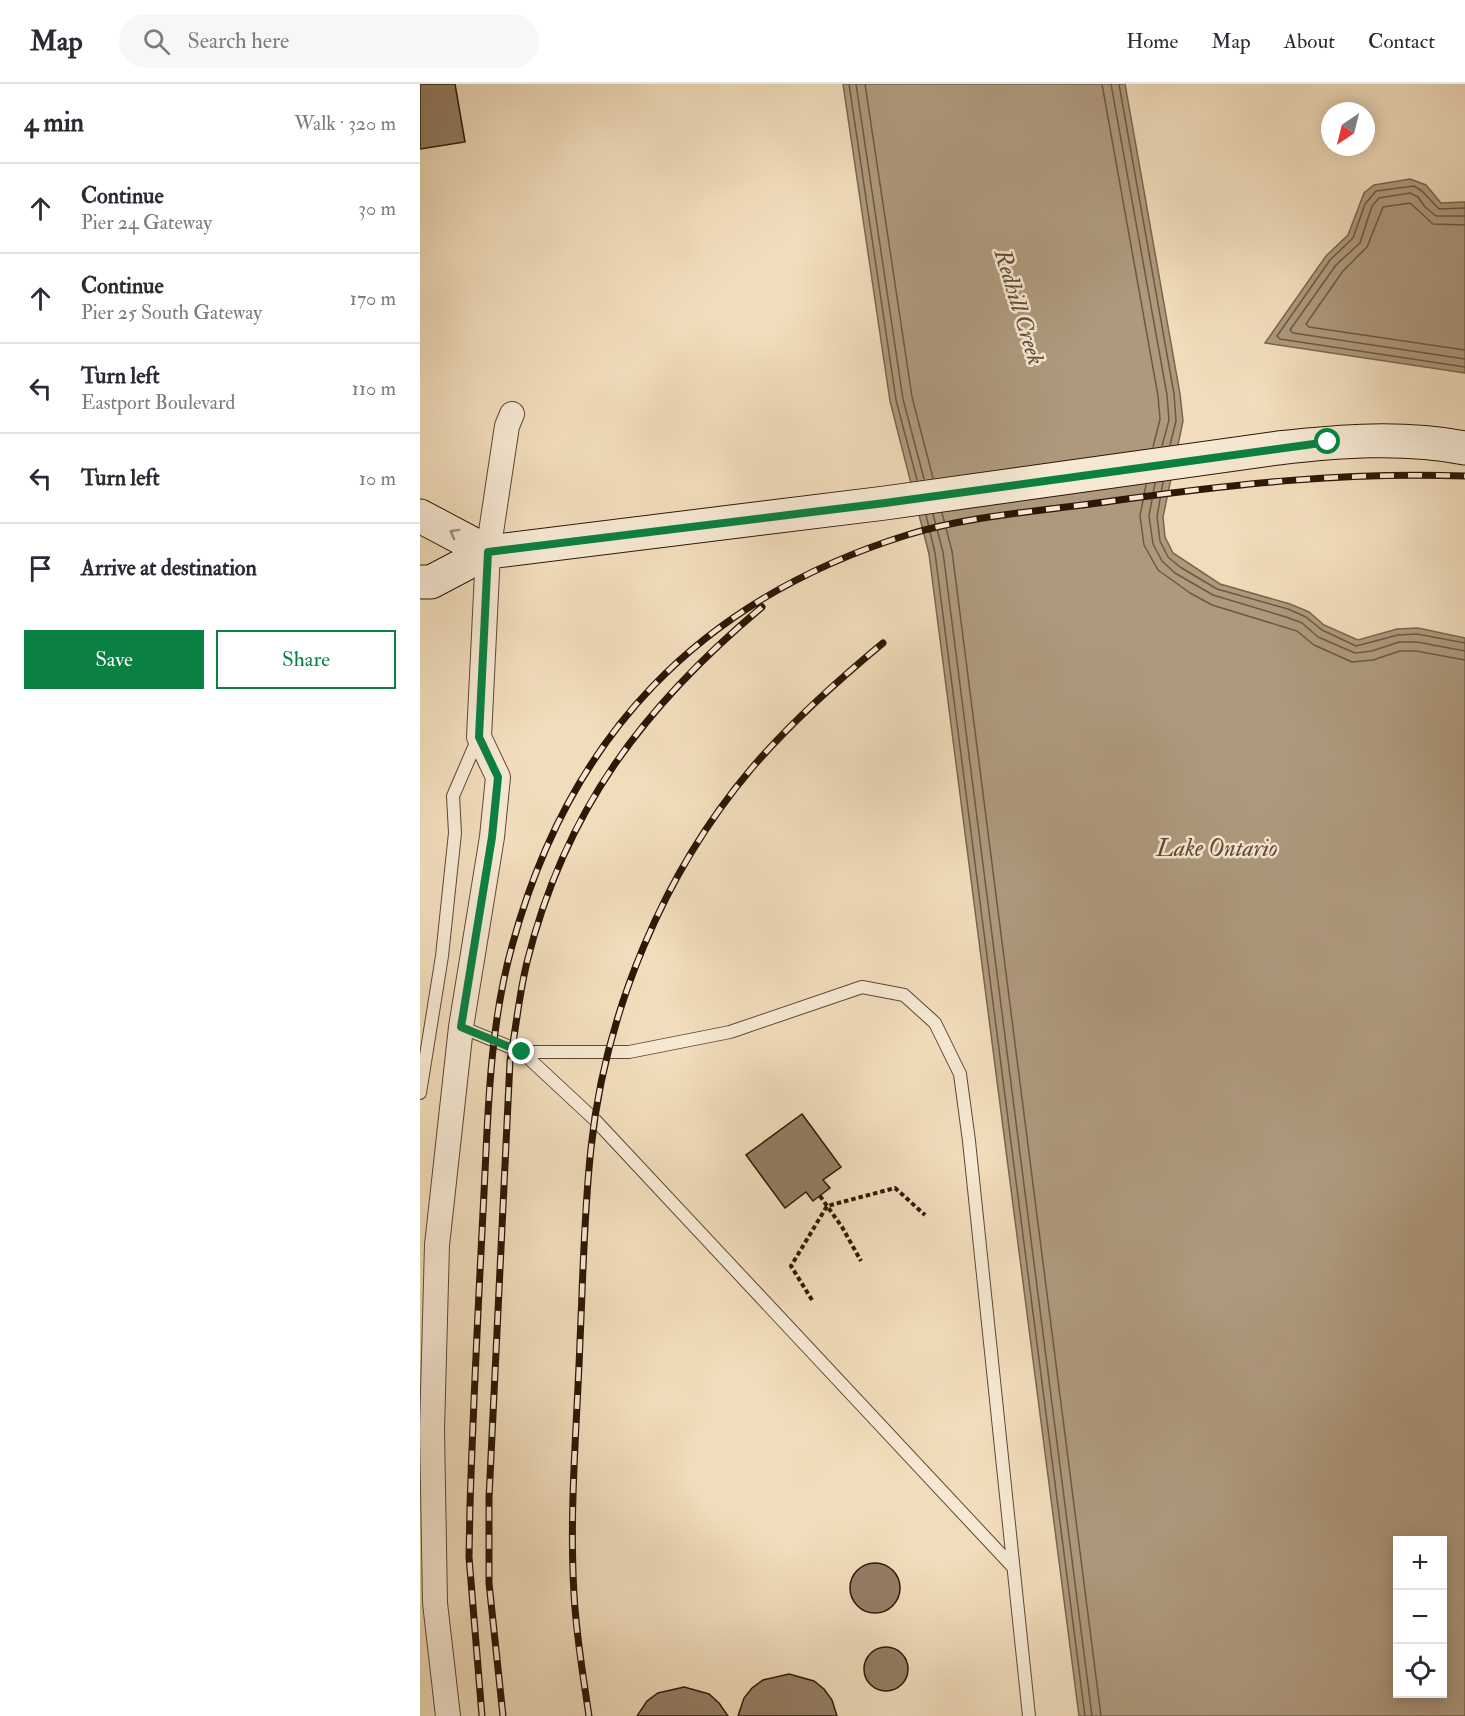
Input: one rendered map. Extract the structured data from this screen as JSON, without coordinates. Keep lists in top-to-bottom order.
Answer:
{
  "water": ["Redhill Creek", "Lake Ontario"],
  "north": "bottom left",
  "page": {
    "header": "Map",
    "search": "Search here",
    "nav": [
      "Home",
      "Map",
      "About",
      "Contact"
    ],
    "heading": ["4 min", "Walk · 320 m"],
    "list": [
      ["Continue", "Pier 24 Gateway", "30 m"],
      ["Continue", "Pier 25 South Gateway", "170 m"],
      ["Turn left", "Eastport Boulevard", "110 m"],
      ["Turn left", "10 m"],
      "Arrive at destination"
    ],
    "buttons": ["Save", "Share"],
    "map_buttons": ["+", "−"]
  }
}
